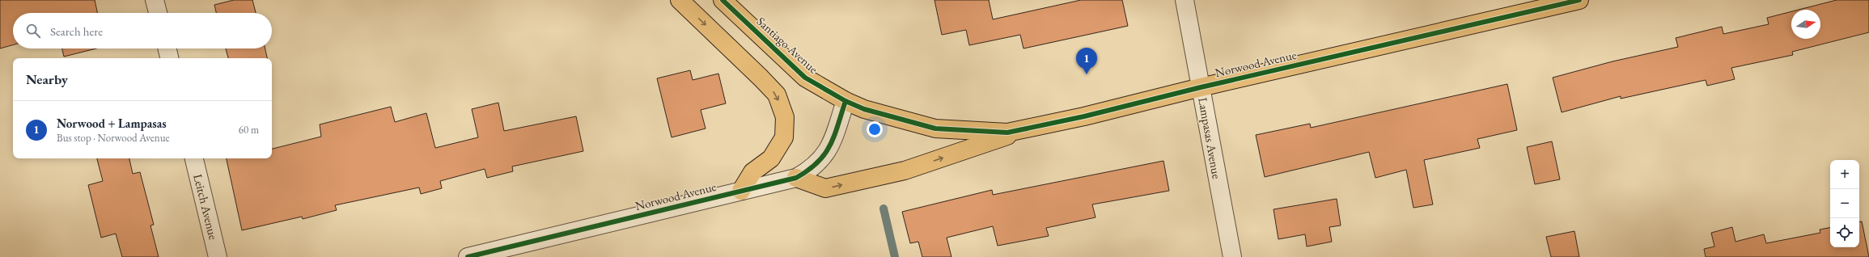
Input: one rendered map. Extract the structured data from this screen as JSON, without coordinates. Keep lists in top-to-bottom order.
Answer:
{
  "streets": {
    "main road": ["Santiago Avenue", "Norwood Avenue"],
    "street": ["Lampasas Avenue", "Leitch Avenue"]
  },
  "crossings": [
    ["Santiago Avenue", "Norwood Avenue"],
    ["Norwood Avenue", "Lampasas Avenue"]
  ],
  "north": "right",
  "page": {
    "search": "Search here",
    "pins": "1",
    "heading": "Nearby",
    "list": [
      {
        "mark": "1",
        "name": "Norwood + Lampasas",
        "note": "Bus stop · Norwood Avenue",
        "value": "60 m"
      }
    ],
    "map_buttons": ["+", "−"]
  }
}
